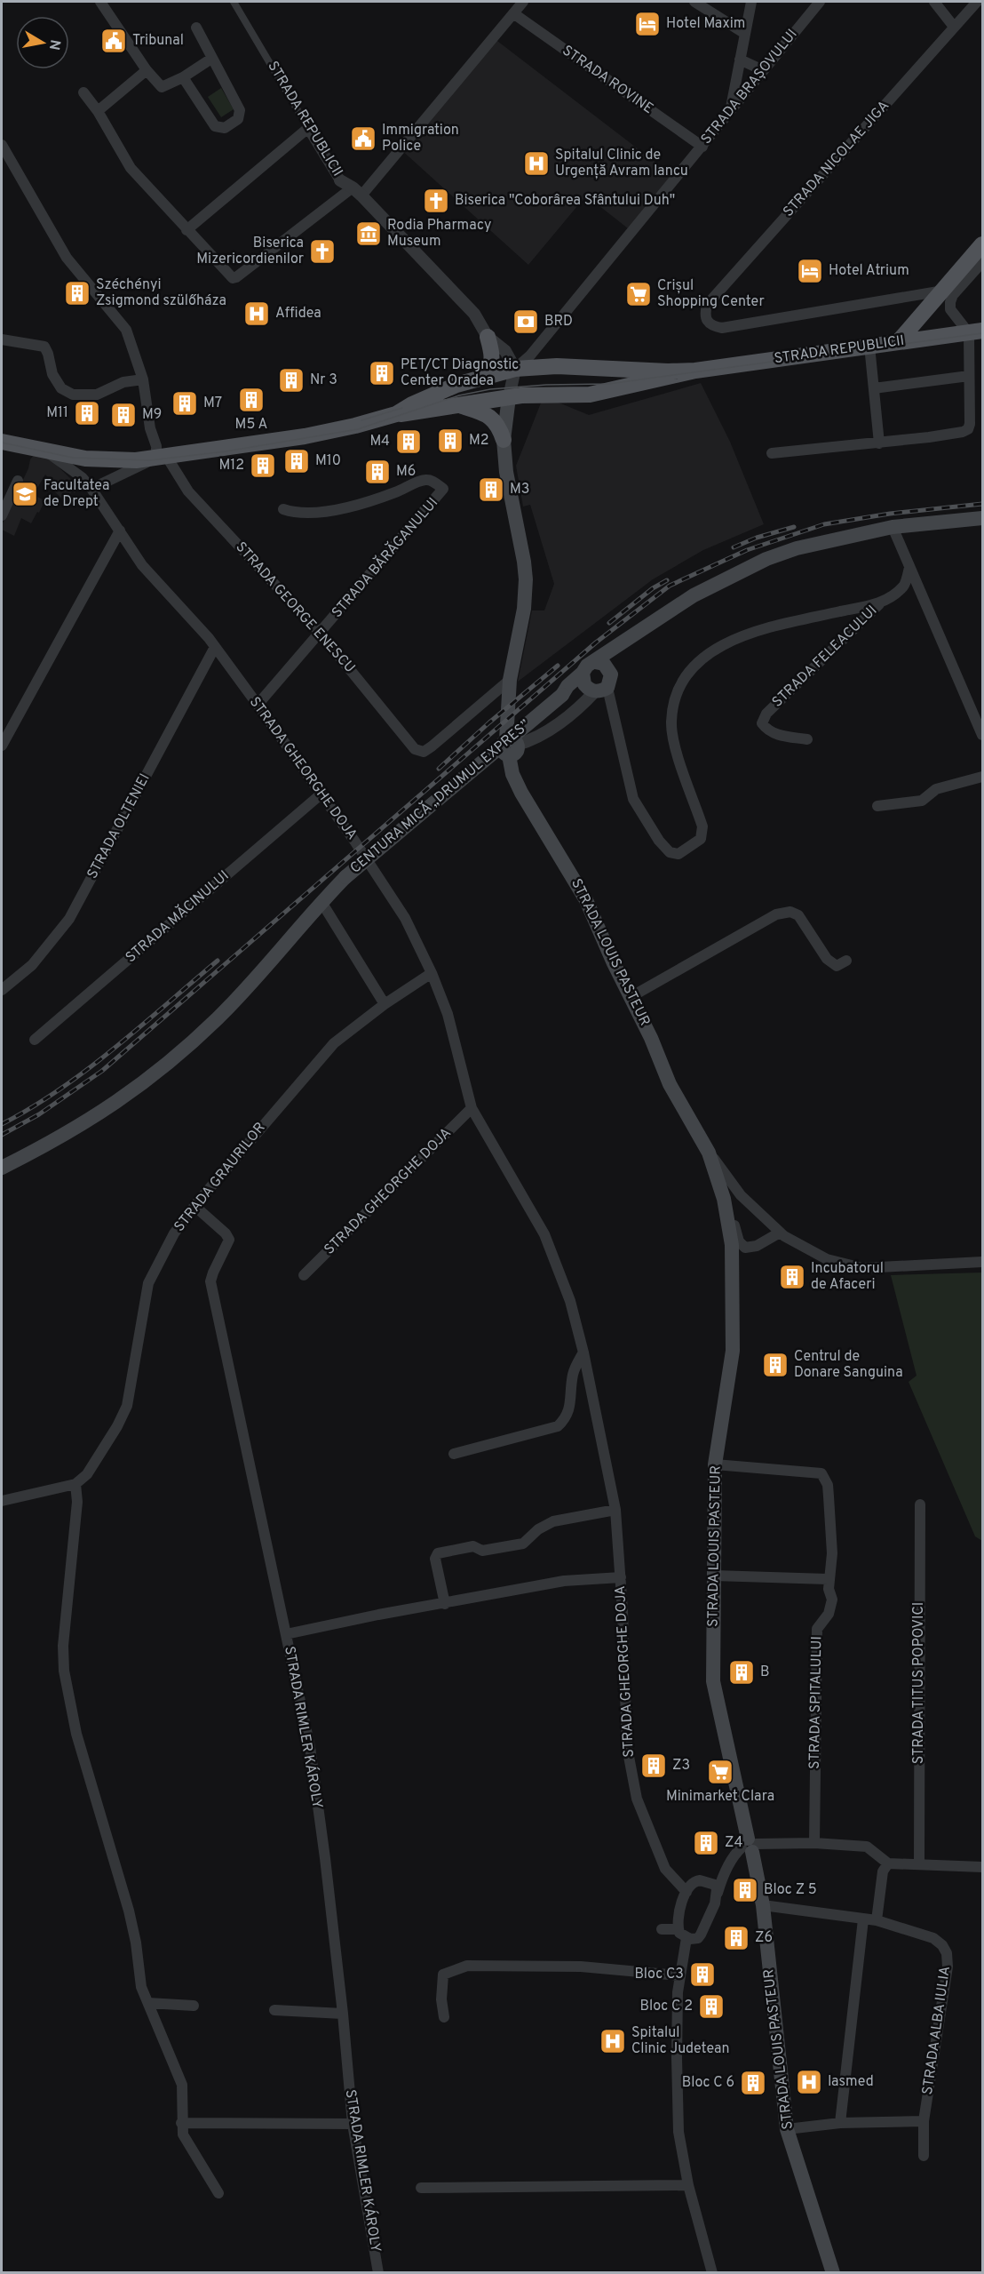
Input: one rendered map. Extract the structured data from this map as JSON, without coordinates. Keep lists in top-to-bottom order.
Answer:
{
  "streets": {
    "main road": ["STRADA REPUBLICII", "CENTURA MICĂ „DRUMUL EXPRES”", "STRADA LOUIS PASTEUR"],
    "street": [
      "STRADA ROVINE",
      "STRADA BRAȘOVULUI",
      "STRADA NICOLAE JIGA",
      "STRADA BĂRĂGANULUI",
      "STRADA GEORGE ENESCU",
      "STRADA FELEACULUI",
      "STRADA GHEORGHE DOJA",
      "STRADA OLTENIEI",
      "STRADA MĂCINULUI",
      "STRADA GRAURILOR",
      "STRADA TITUS POPOVICI",
      "STRADA SPITALULUI",
      "STRADA RIMLER KÁROLY",
      "STRADA ALBA IULIA"
    ]
  },
  "crossings": [
    ["STRADA ROVINE", "STRADA BRAȘOVULUI"],
    ["STRADA BRAȘOVULUI", "STRADA REPUBLICII"],
    ["STRADA BRAȘOVULUI", "STRADA LOUIS PASTEUR"],
    ["STRADA REPUBLICII", "STRADA LOUIS PASTEUR"],
    ["STRADA BĂRĂGANULUI", "STRADA GEORGE ENESCU"],
    ["STRADA BĂRĂGANULUI", "STRADA GHEORGHE DOJA"],
    ["STRADA GEORGE ENESCU", "STRADA LOUIS PASTEUR"],
    ["STRADA FELEACULUI", "CENTURA MICĂ „DRUMUL EXPRES”"],
    ["STRADA GHEORGHE DOJA", "STRADA OLTENIEI"],
    ["STRADA GHEORGHE DOJA", "STRADA MĂCINULUI"],
    ["STRADA GHEORGHE DOJA", "STRADA GRAURILOR"],
    ["STRADA GHEORGHE DOJA", "STRADA RIMLER KÁROLY"],
    ["STRADA LOUIS PASTEUR", "STRADA SPITALULUI"],
    ["STRADA LOUIS PASTEUR", "STRADA ALBA IULIA"],
    ["STRADA GRAURILOR", "STRADA RIMLER KÁROLY"]
  ],
  "places": {
    "hotel": ["Hotel Maxim", "Hotel Atrium"],
    "public building": ["Tribunal", "Immigration Police"],
    "hospital": [
      "Spitalul Clinic de Urgență Avram Iancu",
      "Affidea",
      "Spitalul Clinic Judetean",
      "Iasmed"
    ],
    "church": ["Biserica \"Coborârea Sfântului Duh\"", "Biserica Mizericordienilor"],
    "museum": ["Rodia Pharmacy Museum"],
    "building": [
      "Széchényi Zsigmond szülőháza",
      "PET/CT Diagnostic Center Oradea",
      "Nr 3",
      "M5 A",
      "M7",
      "M11",
      "M9",
      "M2",
      "M4",
      "M10",
      "M12",
      "M6",
      "M3",
      "Incubatorul de Afaceri",
      "Centrul de Donare Sanguina",
      "B",
      "Z3",
      "Z4",
      "Bloc Z 5",
      "Z6",
      "Bloc C3",
      "Bloc C 2",
      "Bloc C 6"
    ],
    "supermarket": ["Crișul Shopping Center", "Minimarket Clara"],
    "bank": ["BRD"],
    "school or university": ["Facultatea de Drept"]
  },
  "north": "right"
}
